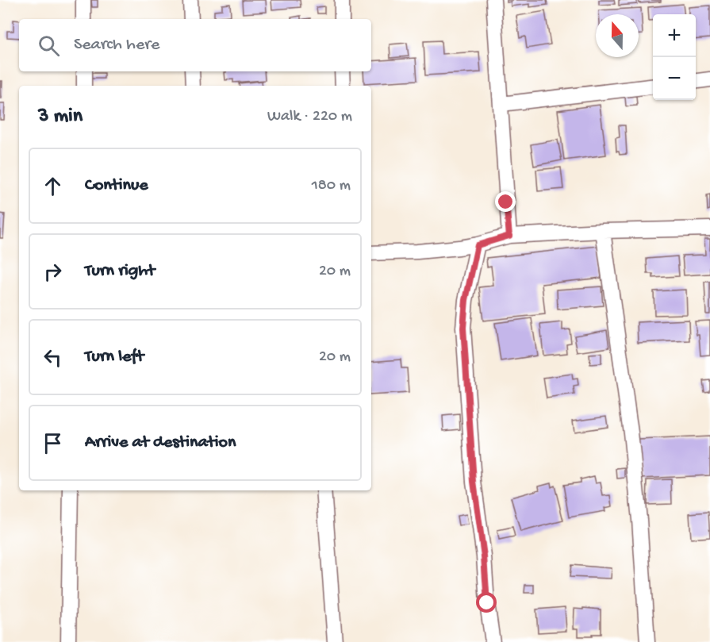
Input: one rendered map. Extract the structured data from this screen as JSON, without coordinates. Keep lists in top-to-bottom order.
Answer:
{
  "north": "top",
  "page": {
    "map_buttons": ["+", "−"],
    "search": "Search here",
    "heading": ["3 min", "Walk · 220 m"],
    "list": [
      ["Continue", "180 m"],
      ["Turn right", "20 m"],
      ["Turn left", "20 m"],
      "Arrive at destination"
    ]
  }
}
